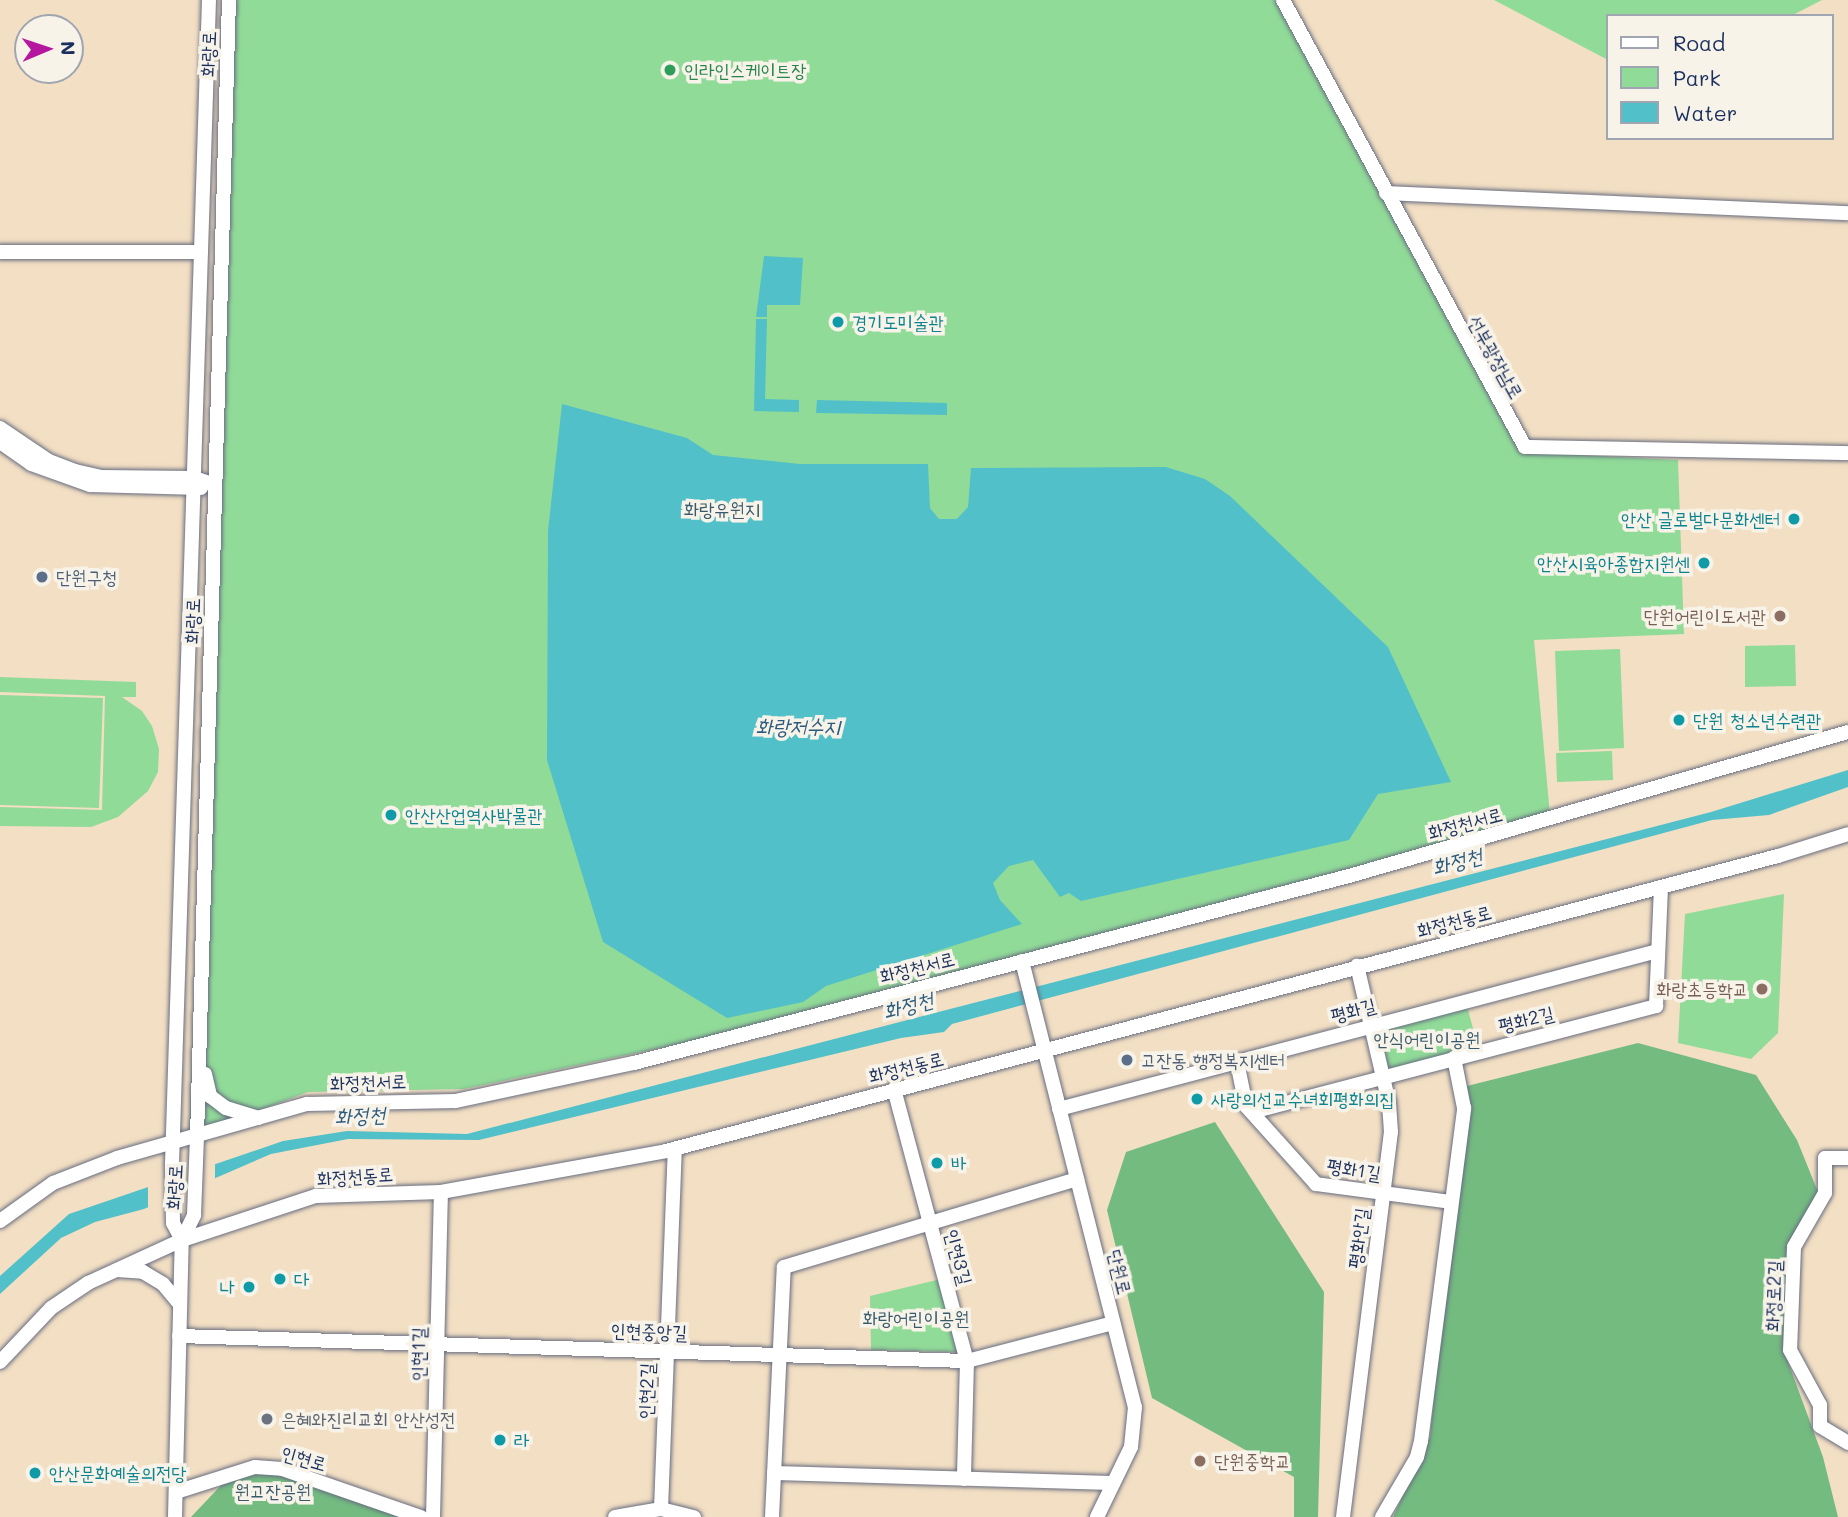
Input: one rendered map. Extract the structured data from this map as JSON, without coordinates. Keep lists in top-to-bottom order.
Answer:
{
  "streets": {
    "street": [
      "화랑로",
      "선부광장남로",
      "화정천서로",
      "화정천동로",
      "평화길",
      "평화2길",
      "평화1길",
      "평화안길",
      "인현3길",
      "단원로",
      "화정로2길",
      "인현중앙길",
      "인현1길",
      "인현2길",
      "인현로"
    ]
  },
  "crossings": [
    ["화랑로", "화정천서로"],
    ["화랑로", "화정천동로"],
    ["화랑로", "인현중앙길"],
    ["화랑로", "인현로"],
    ["화정천서로", "단원로"],
    ["화정천동로", "평화2길"],
    ["화정천동로", "평화안길"],
    ["화정천동로", "인현3길"],
    ["화정천동로", "단원로"],
    ["화정천동로", "인현1길"],
    ["화정천동로", "인현2길"],
    ["평화길", "평화2길"],
    ["평화길", "평화1길"],
    ["평화길", "평화안길"],
    ["평화길", "단원로"],
    ["평화2길", "평화1길"],
    ["평화2길", "평화안길"],
    ["평화1길", "평화안길"],
    ["인현3길", "인현중앙길"],
    ["단원로", "인현중앙길"],
    ["인현중앙길", "인현1길"],
    ["인현중앙길", "인현2길"]
  ],
  "water": ["화랑저수지", "화정천"],
  "parks": [
    "화랑유원지",
    "안식어린이공원",
    "화랑어린이공원",
    "원고잔공원"
  ],
  "places": [
    "인라인스케이트장",
    "경기도미술관",
    "안산 글로벌다문화센터",
    "안산시육아종합지원센",
    "단원구청",
    "단원어린이도서관",
    "단원 청소년수련관",
    "안산산업역사박물관",
    "화랑초등학교",
    "고잔동 행정복지센터",
    "사랑의선교수녀회평화의집",
    "바",
    "다",
    "나",
    "은혜와진리교회 안산성전",
    "라",
    "단원중학교",
    "안산문화예술의전당"
  ],
  "legend": ["Road", "Park", "Water"],
  "north": "right"
}
